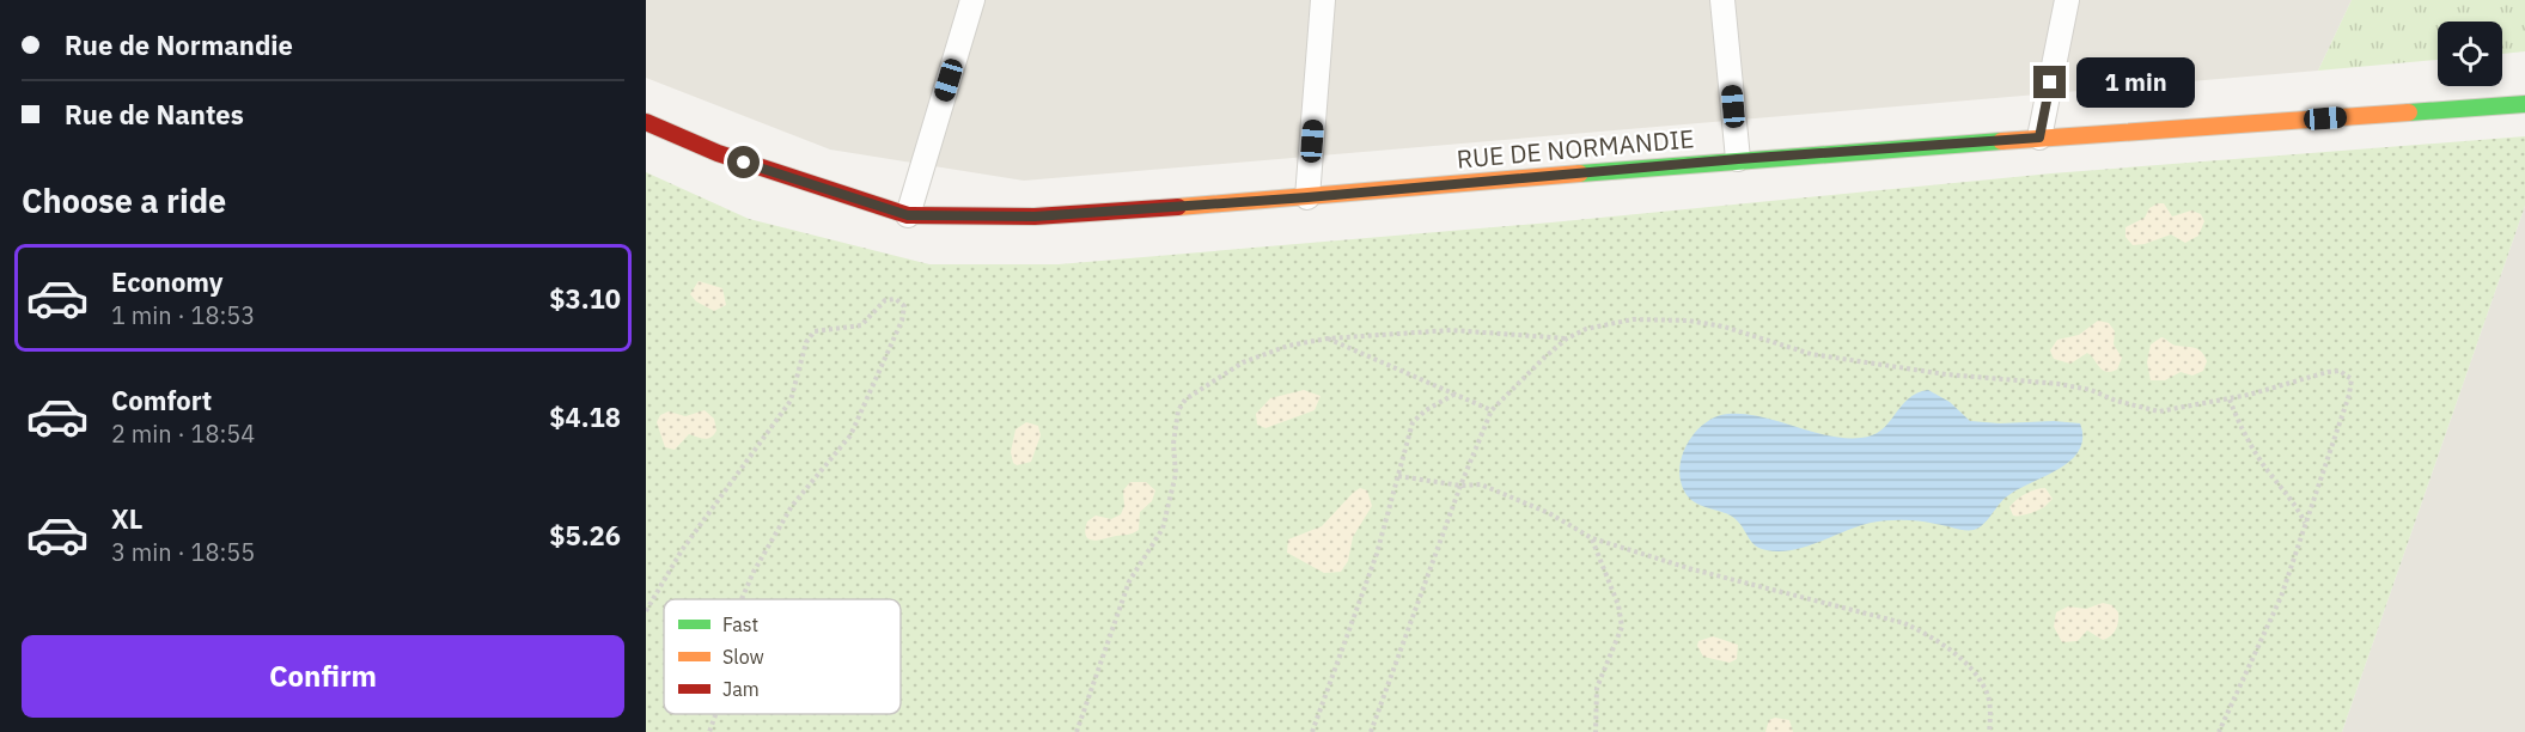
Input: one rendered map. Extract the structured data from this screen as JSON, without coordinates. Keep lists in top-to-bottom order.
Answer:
{
  "streets": {
    "street": ["RUE DE NORMANDIE"]
  },
  "legend": ["Fast", "Slow", "Jam"],
  "page": {
    "banner": ["Rue de Normandie", "Rue de Nantes"],
    "bubble": "1 min",
    "heading": "Choose a ride",
    "list": [
      {
        "name": "Economy",
        "note": "1 min · 18:53",
        "value": "$3.10"
      },
      {
        "name": "Comfort",
        "note": "2 min · 18:54",
        "value": "$4.18"
      },
      {
        "name": "XL",
        "note": "3 min · 18:55",
        "value": "$5.26"
      }
    ],
    "buttons": "Confirm"
  }
}
